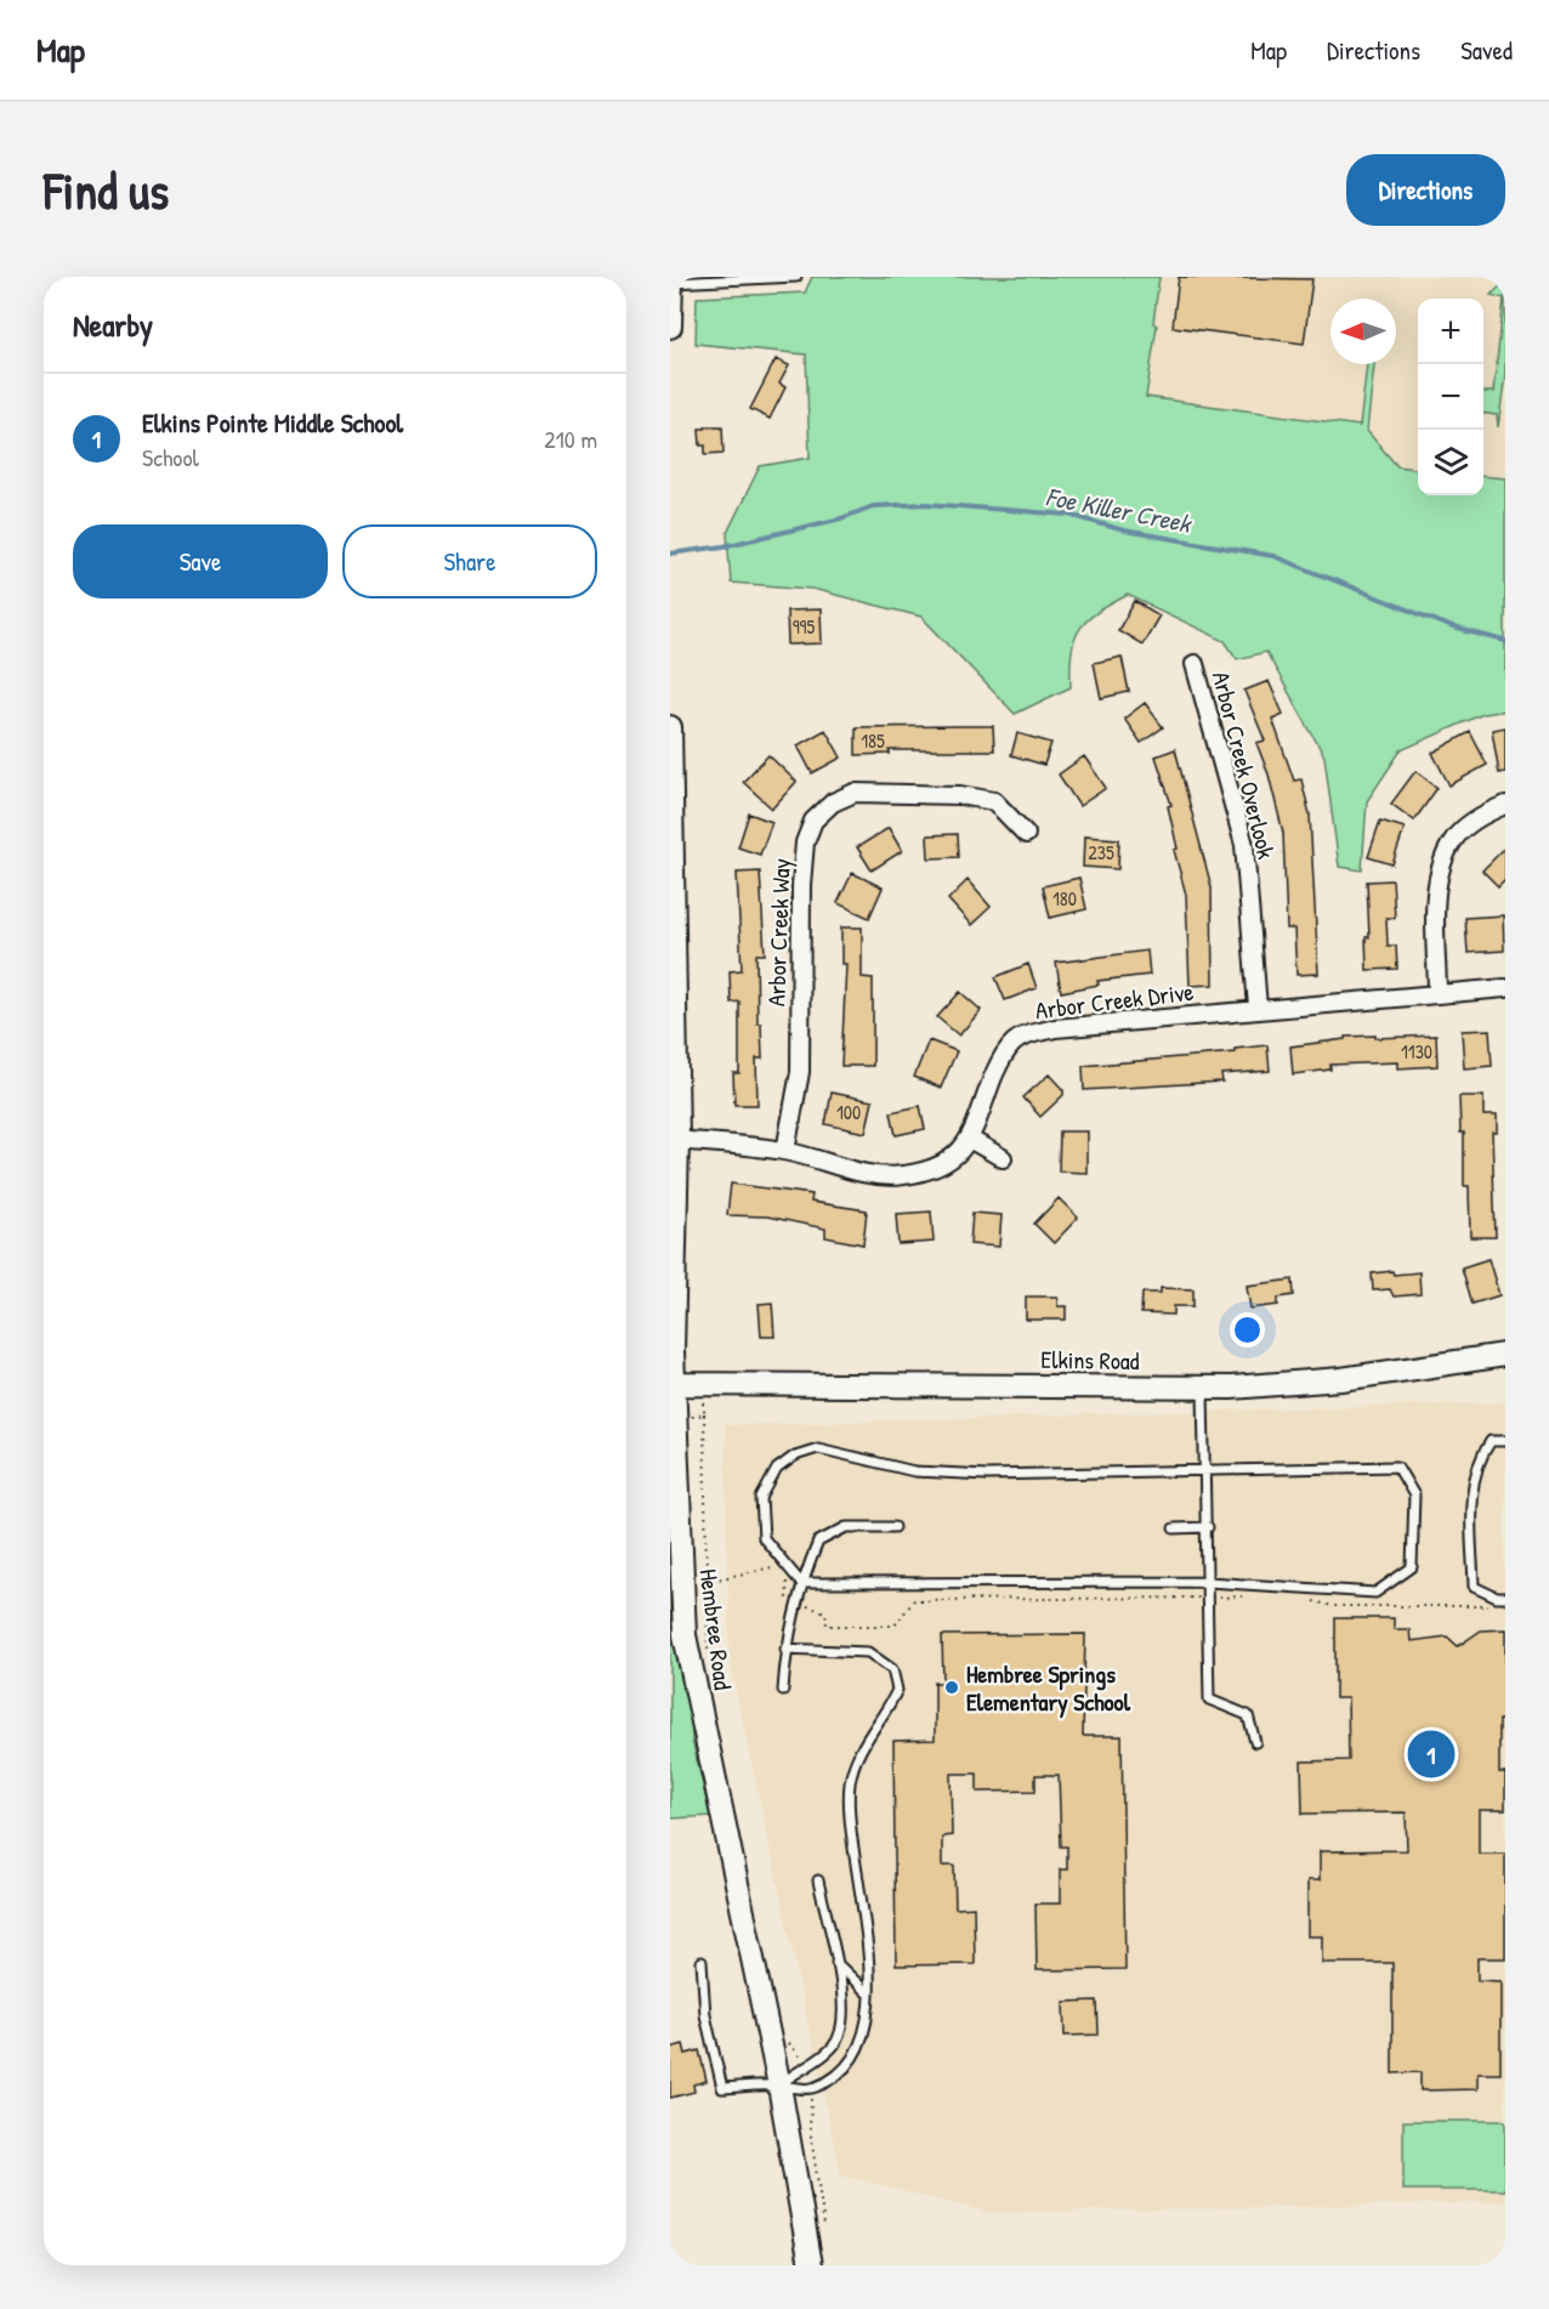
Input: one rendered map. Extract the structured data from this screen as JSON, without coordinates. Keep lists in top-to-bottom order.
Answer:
{
  "streets": {
    "street": [
      "Arbor Creek Overlook",
      "Arbor Creek Way",
      "Arbor Creek Drive",
      "Elkins Road",
      "Hembree Road"
    ]
  },
  "crossings": [
    ["Arbor Creek Overlook", "Arbor Creek Drive"],
    ["Elkins Road", "Hembree Road"]
  ],
  "water": ["Foe Killer Creek"],
  "places": ["Hembree Springs Elementary School"],
  "house_numbers": [
    "995",
    "185",
    "235",
    "180",
    "1130",
    "100"
  ],
  "north": "left",
  "page": {
    "header": "Map",
    "nav": ["Map", "Directions", "Saved"],
    "buttons": [
      "Directions",
      ["Save", "Share"]
    ],
    "title": "Find us",
    "heading": "Nearby",
    "map_buttons": ["+", "−"],
    "list": [
      {
        "mark": "1",
        "name": "Elkins Pointe Middle School",
        "note": "School",
        "value": "210 m"
      }
    ],
    "pins": "1"
  }
}
